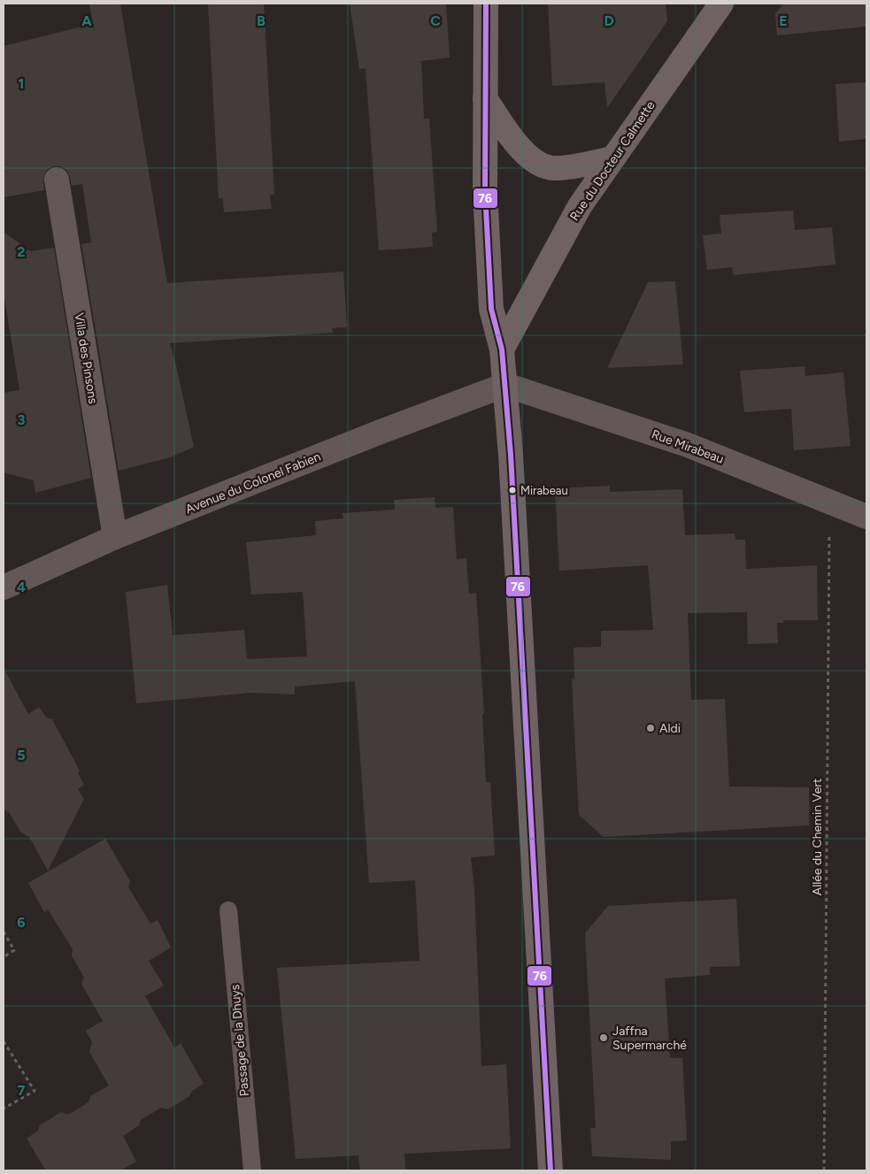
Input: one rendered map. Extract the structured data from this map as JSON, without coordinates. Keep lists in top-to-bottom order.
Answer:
{
  "streets": {
    "main road": ["Rue du Docteur Calmette"],
    "street": ["Villa des Pinsons", "Rue Mirabeau", "Avenue du Colonel Fabien"],
    "lane": ["Passage de la Dhuys"],
    "path": ["Allée du Chemin Vert"]
  },
  "crossings": [
    ["Villa des Pinsons", "Avenue du Colonel Fabien"],
    ["Rue Mirabeau", "Avenue du Colonel Fabien"],
    ["Rue Mirabeau", "Allée du Chemin Vert"]
  ],
  "places": ["Mirabeau", "Aldi", "Jaffna Supermarché"],
  "lines": ["transit line 76"],
  "grid": {
    "columns": [
      "A",
      "B",
      "C",
      "D",
      "E"
    ],
    "rows": [
      "1",
      "2",
      "3",
      "4",
      "5",
      "6",
      "7"
    ]
  }
}
